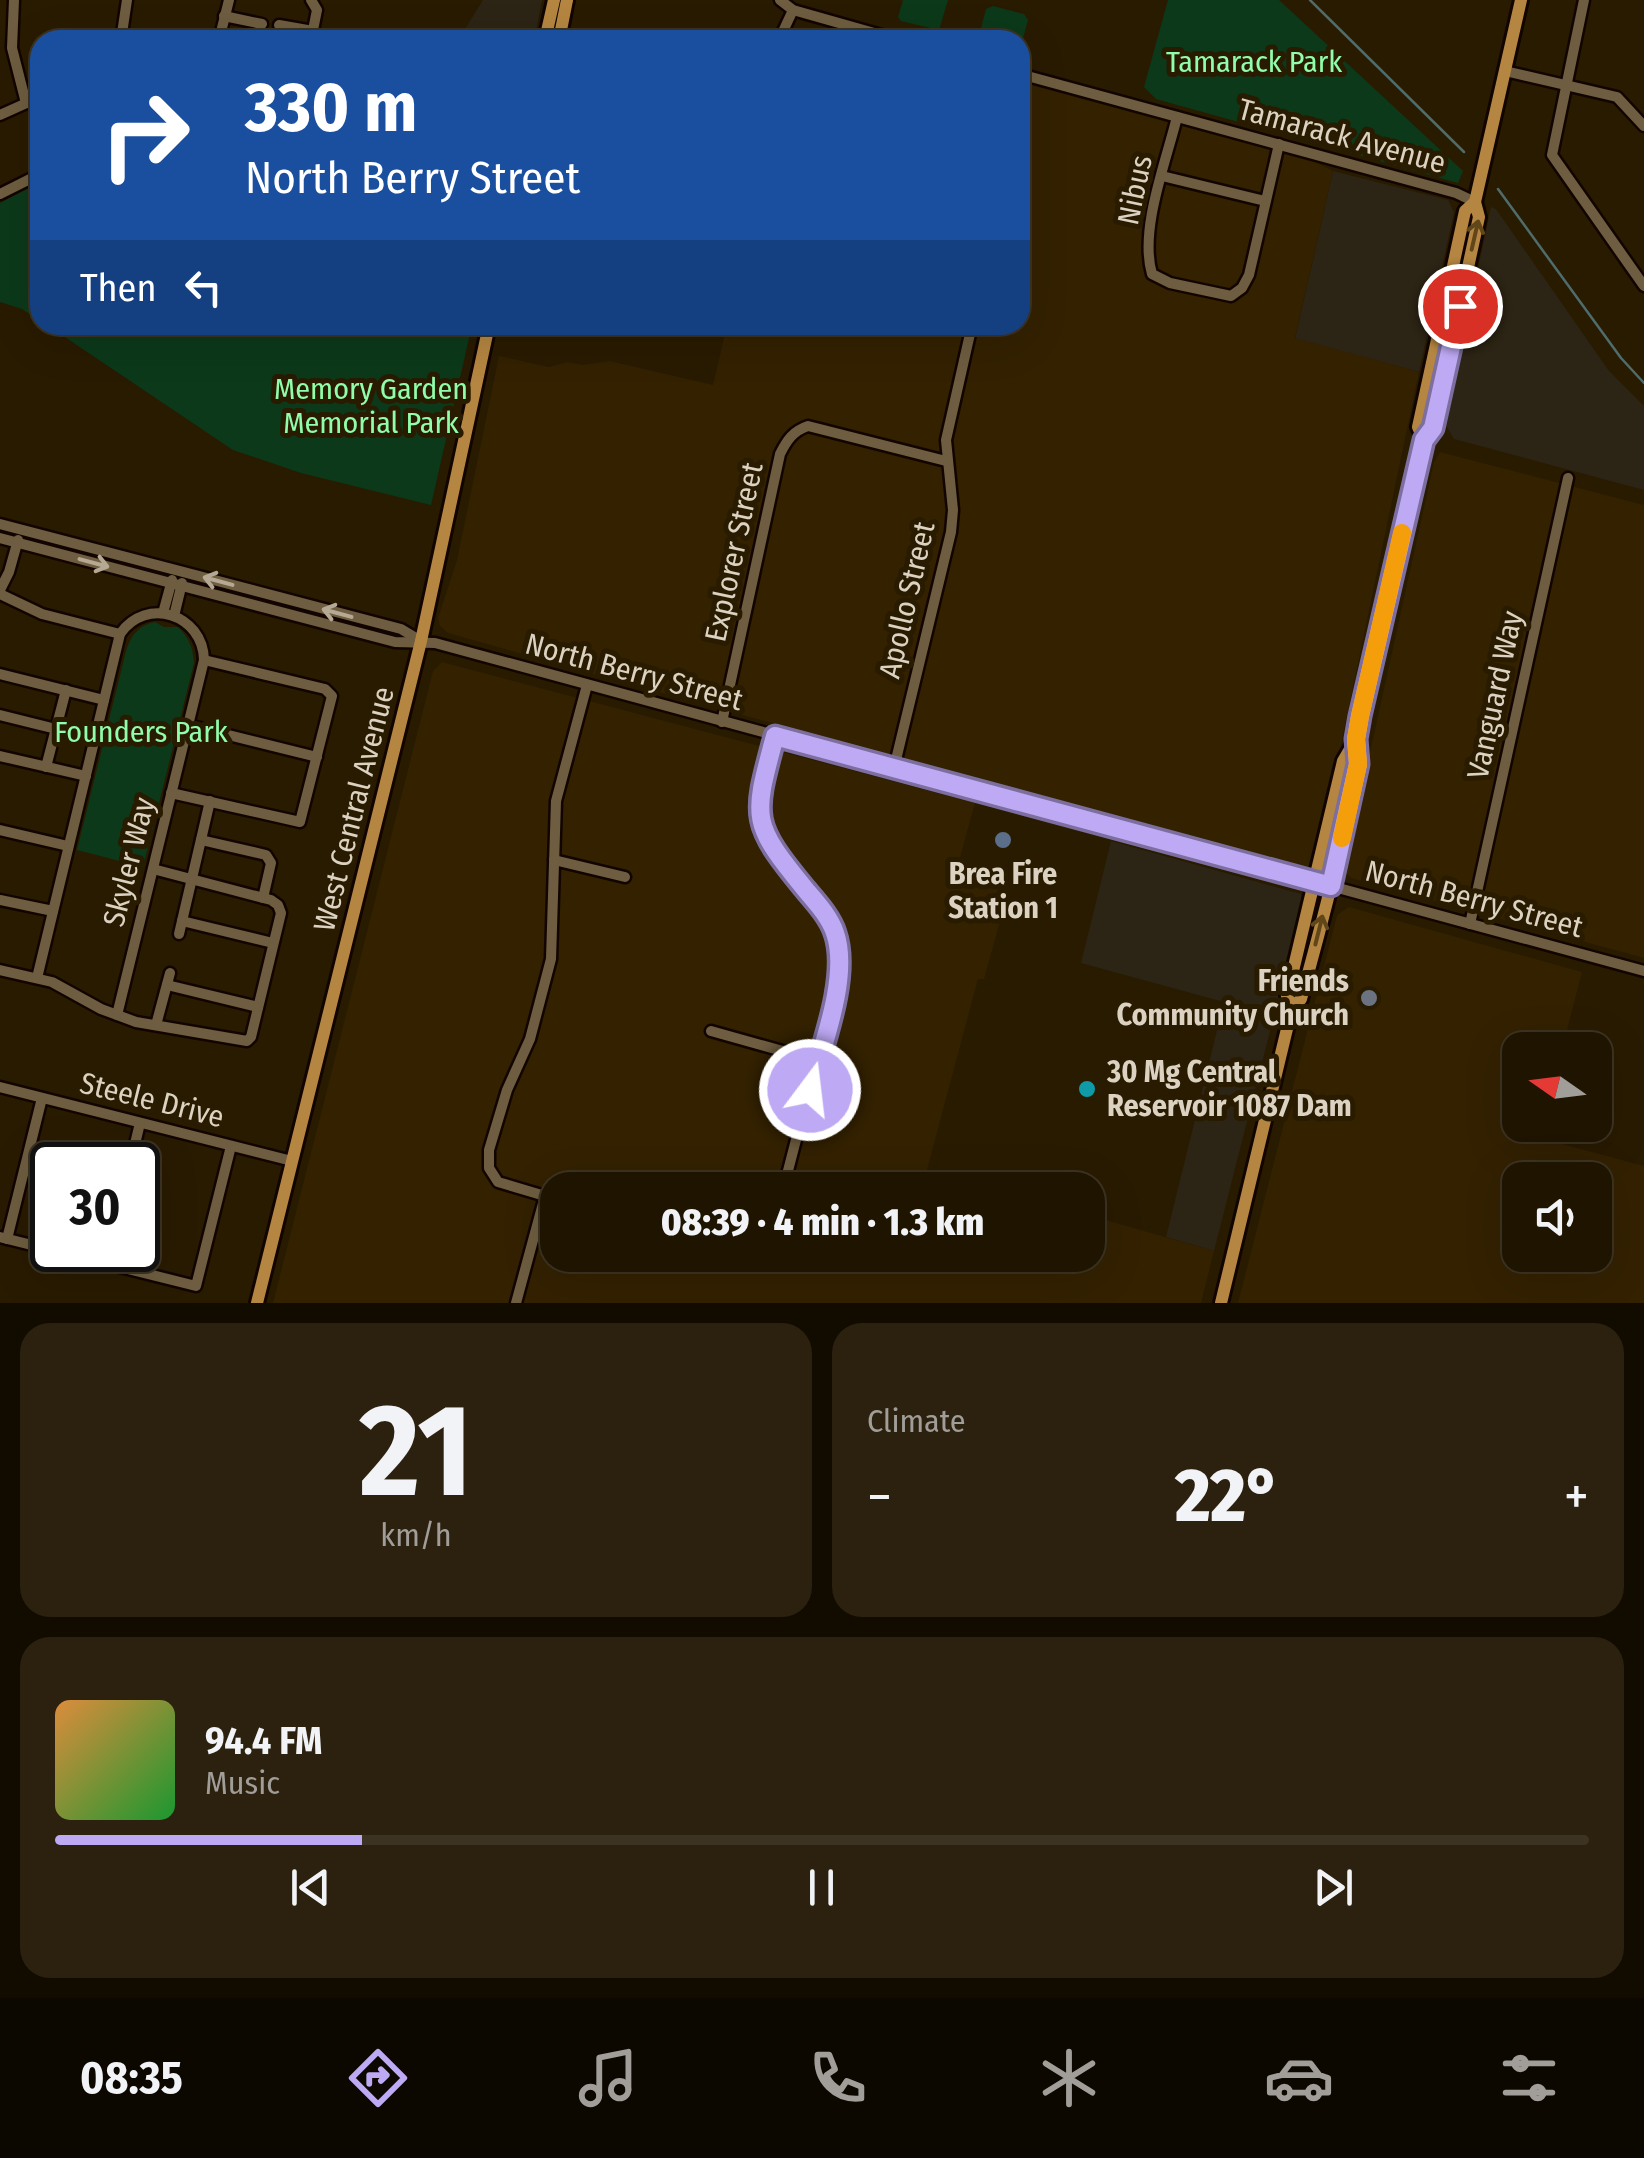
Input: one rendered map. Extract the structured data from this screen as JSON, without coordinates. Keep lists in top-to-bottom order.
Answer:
{
  "streets": {
    "main road": ["West Central Avenue"],
    "street": [
      "Tamarack Avenue",
      "Nibus",
      "Explorer Street",
      "Apollo Street",
      "North Berry Street",
      "Vanguard Way",
      "Skyler Way",
      "Steele Drive"
    ]
  },
  "crossings": [
    ["Tamarack Avenue", "Nibus"],
    ["Explorer Street", "Apollo Street"],
    ["Explorer Street", "North Berry Street"],
    ["Apollo Street", "North Berry Street"],
    ["North Berry Street", "Vanguard Way"],
    ["North Berry Street", "West Central Avenue"],
    ["West Central Avenue", "Steele Drive"]
  ],
  "parks": ["Tamarack Park", "Memory Garden Memorial Park", "Founders Park"],
  "places": ["Brea Fire Station 1", "Friends Community Church", "30 Mg Central Reservoir 1087 Dam"],
  "north": "left",
  "page": {
    "turn": ["330 m", "North Berry Street"],
    "then": "Then",
    "limit": "30",
    "trip": "08:39 · 4 min · 1.3 km",
    "tile": [
      ["21", "km/h"],
      "Climate"
    ],
    "heat": ["−", "22°", "+"],
    "song": ["94.4 FM", "Music"],
    "tabs": "08:35"
  }
}
